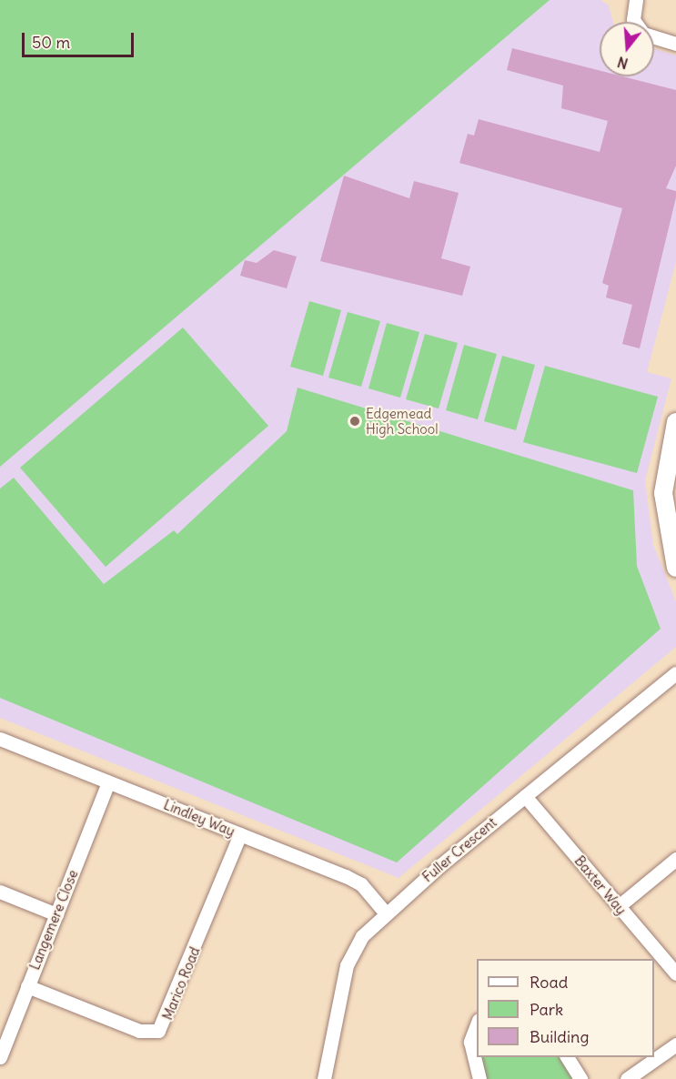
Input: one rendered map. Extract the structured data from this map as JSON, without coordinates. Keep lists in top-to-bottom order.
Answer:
{
  "streets": {
    "street": [
      "Lindley Way",
      "Fuller Crescent",
      "Baxter Way",
      "Langemere Close",
      "Marico Road"
    ]
  },
  "crossings": [
    ["Lindley Way", "Fuller Crescent"],
    ["Lindley Way", "Langemere Close"],
    ["Lindley Way", "Marico Road"],
    ["Fuller Crescent", "Baxter Way"],
    ["Langemere Close", "Marico Road"]
  ],
  "places": ["Edgemead High School"],
  "legend": ["Road", "Park", "Building"],
  "scale_bar": "50 m",
  "north": "bottom"
}
